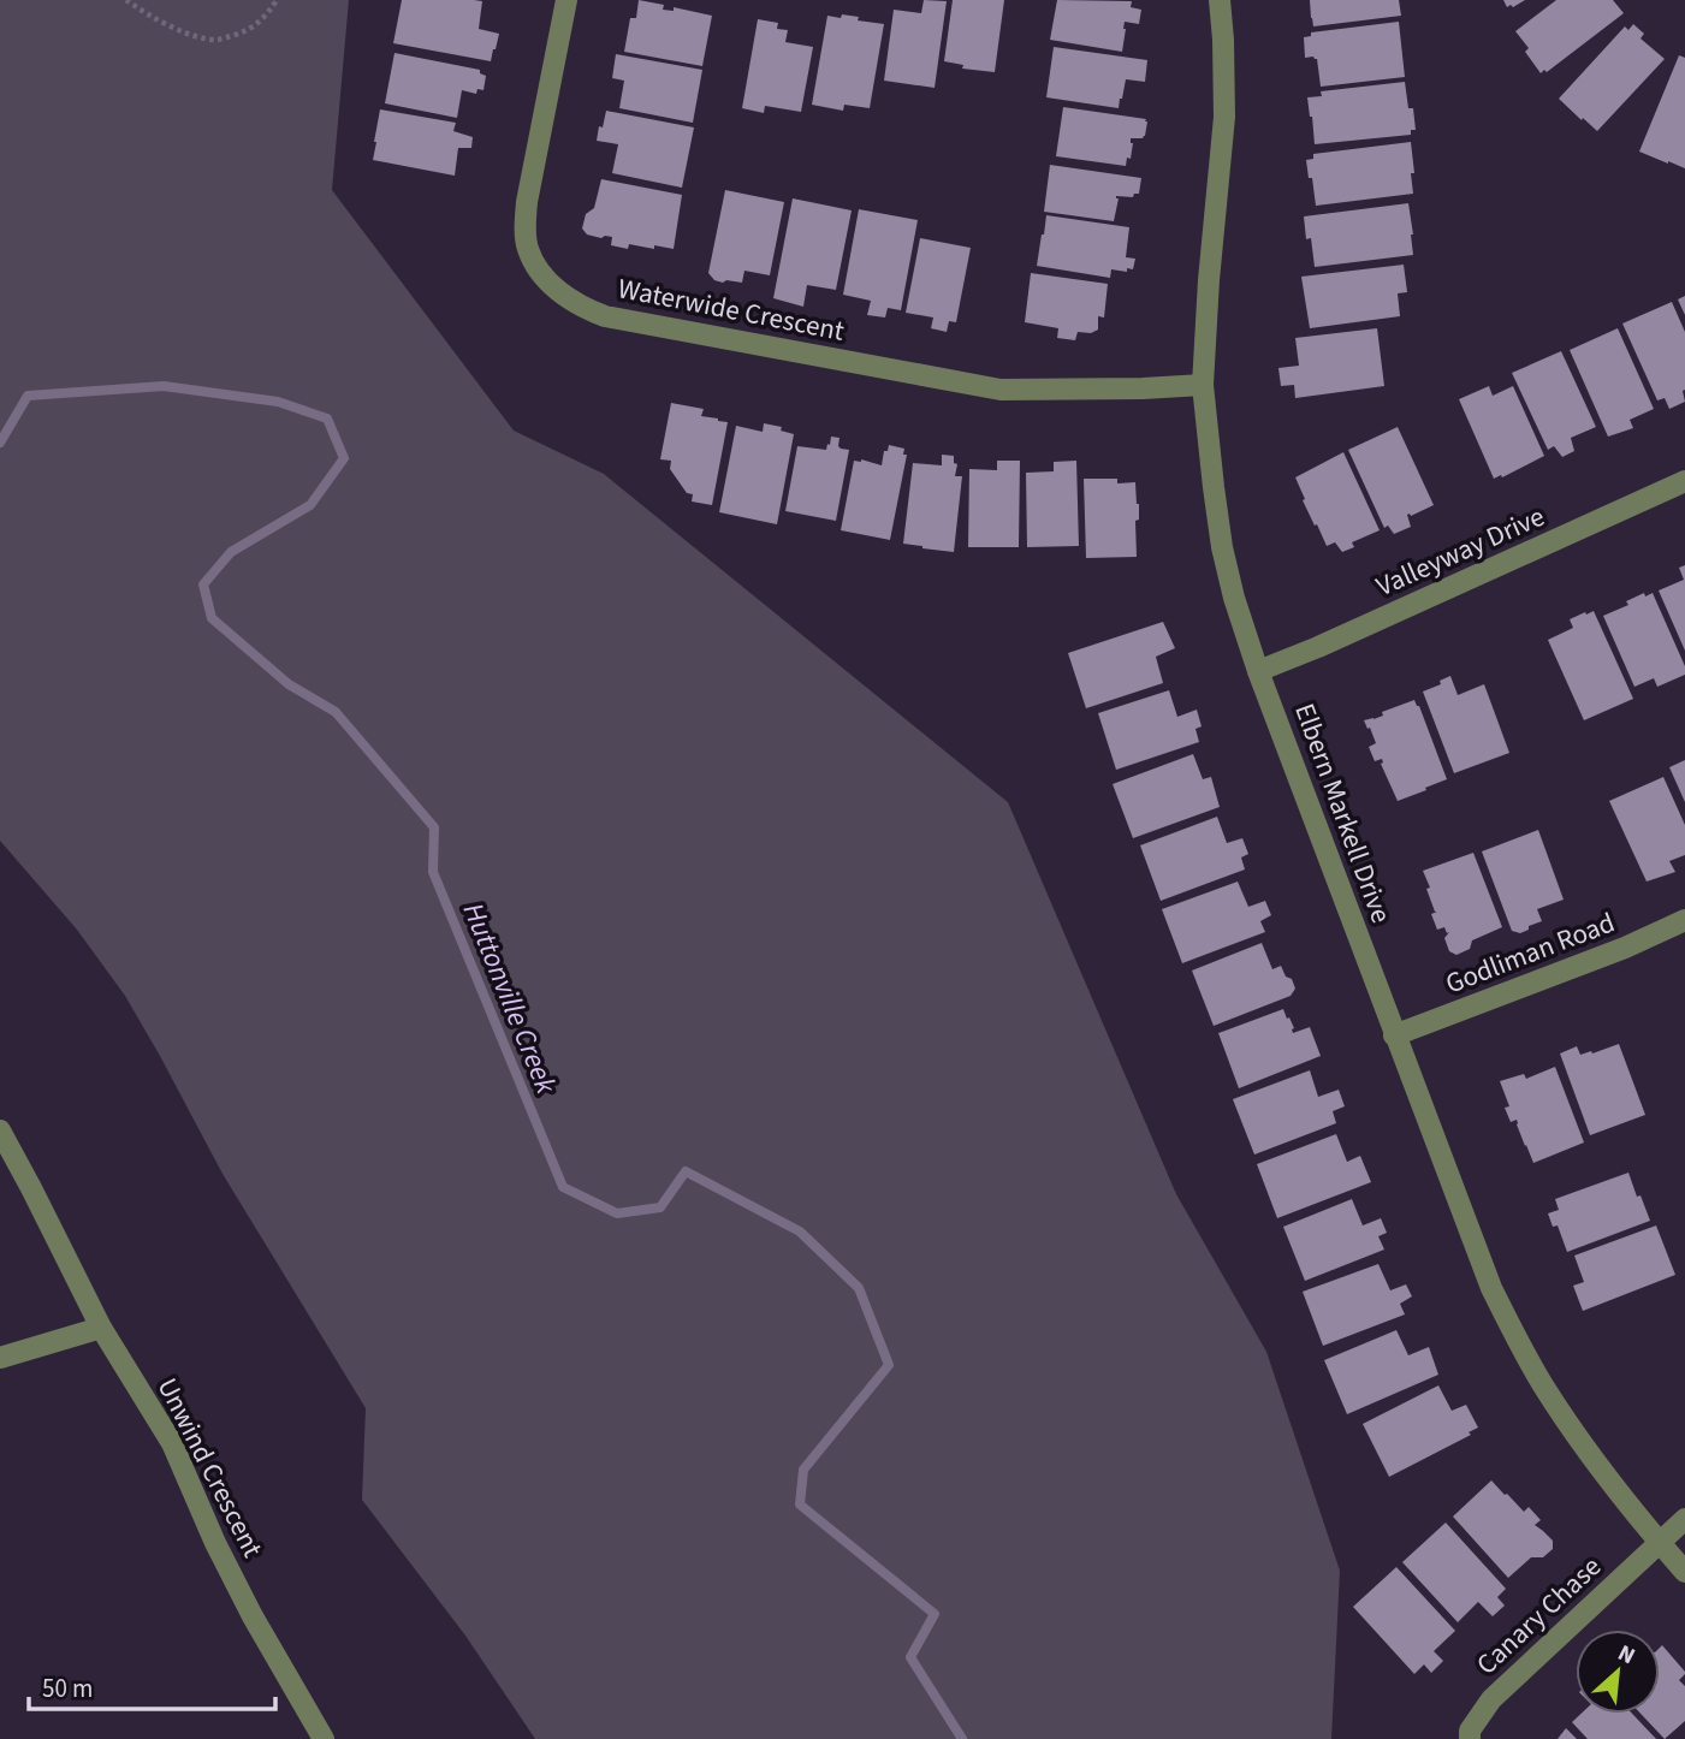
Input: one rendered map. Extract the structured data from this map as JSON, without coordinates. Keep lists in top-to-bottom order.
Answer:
{
  "streets": {
    "street": [
      "Waterwide Crescent",
      "Valleyway Drive",
      "Elbern Markell Drive",
      "Godliman Road",
      "Unwind Crescent",
      "Canary Chase"
    ]
  },
  "crossings": [
    ["Waterwide Crescent", "Elbern Markell Drive"],
    ["Valleyway Drive", "Elbern Markell Drive"],
    ["Elbern Markell Drive", "Godliman Road"],
    ["Elbern Markell Drive", "Canary Chase"]
  ],
  "water": ["Huttonville Creek"],
  "scale_bar": "50 m",
  "north": "top right"
}
